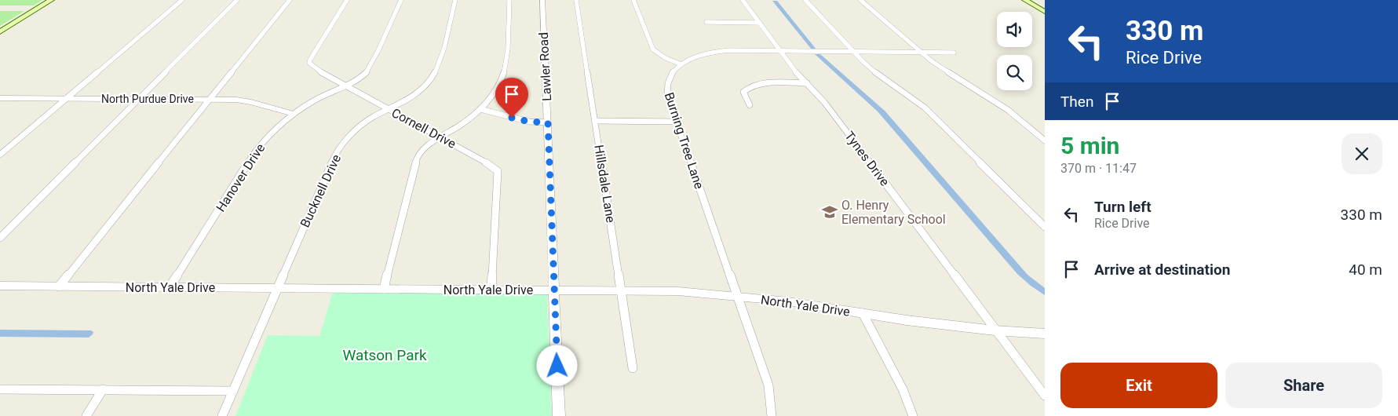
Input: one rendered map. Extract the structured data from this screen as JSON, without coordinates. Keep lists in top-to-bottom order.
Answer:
{
  "streets": {
    "street": [
      "Lawler Road",
      "North Purdue Drive",
      "Cornell Drive",
      "Burning Tree Lane",
      "Tynes Drive",
      "Hanover Drive",
      "Hillsdale Lane",
      "Bucknell Drive",
      "North Yale Drive"
    ]
  },
  "crossings": [
    ["Lawler Road", "North Yale Drive"],
    ["North Purdue Drive", "Hanover Drive"],
    ["Cornell Drive", "Hanover Drive"],
    ["Cornell Drive", "Bucknell Drive"],
    ["Cornell Drive", "North Yale Drive"],
    ["Burning Tree Lane", "Tynes Drive"],
    ["Burning Tree Lane", "North Yale Drive"],
    ["Tynes Drive", "North Yale Drive"],
    ["Hanover Drive", "North Yale Drive"],
    ["Hillsdale Lane", "North Yale Drive"],
    ["Bucknell Drive", "North Yale Drive"]
  ],
  "parks": ["Watson Park"],
  "places": {
    "school or university": ["O. Henry Elementary School"]
  },
  "page": {
    "turn": ["330 m", "Rice Drive"],
    "then": "Then",
    "heading": ["5 min", "370 m · 11:47"],
    "list": [
      {
        "name": "Turn left",
        "note": "Rice Drive",
        "value": "330 m"
      },
      {
        "name": "Arrive at destination",
        "value": "40 m"
      }
    ],
    "buttons": ["Exit", "Share"]
  }
}
